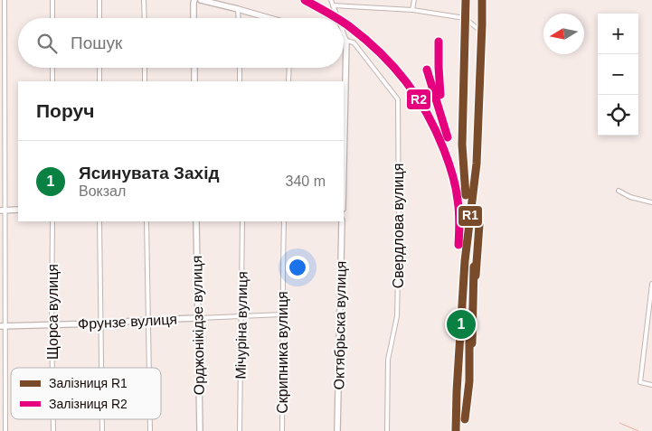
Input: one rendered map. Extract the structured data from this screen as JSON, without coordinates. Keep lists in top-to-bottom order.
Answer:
{
  "streets": {
    "main road": ["Фрунзе вулиця", "Орджонікідзе вулиця", "Октябрьска вулиця"],
    "street": [
      "Свердлова вулиця",
      "Щорса вулиця",
      "Мічуріна вулиця",
      "Скрипника вулиця"
    ]
  },
  "crossings": [
    ["Щорса вулиця", "Фрунзе вулиця"],
    ["Фрунзе вулиця", "Орджонікідзе вулиця"],
    ["Фрунзе вулиця", "Мічуріна вулиця"],
    ["Фрунзе вулиця", "Скрипника вулиця"]
  ],
  "lines": ["rail line R1", "rail line R2"],
  "legend": ["Залізниця R1", "Залізниця R2"],
  "north": "left",
  "page": {
    "map_buttons": ["+", "−"],
    "search": "Пошук",
    "heading": "Поруч",
    "list": [
      {
        "mark": "1",
        "name": "Ясинувата Захід",
        "note": "Вокзал",
        "value": "340 m"
      }
    ],
    "pins": "1"
  }
}
